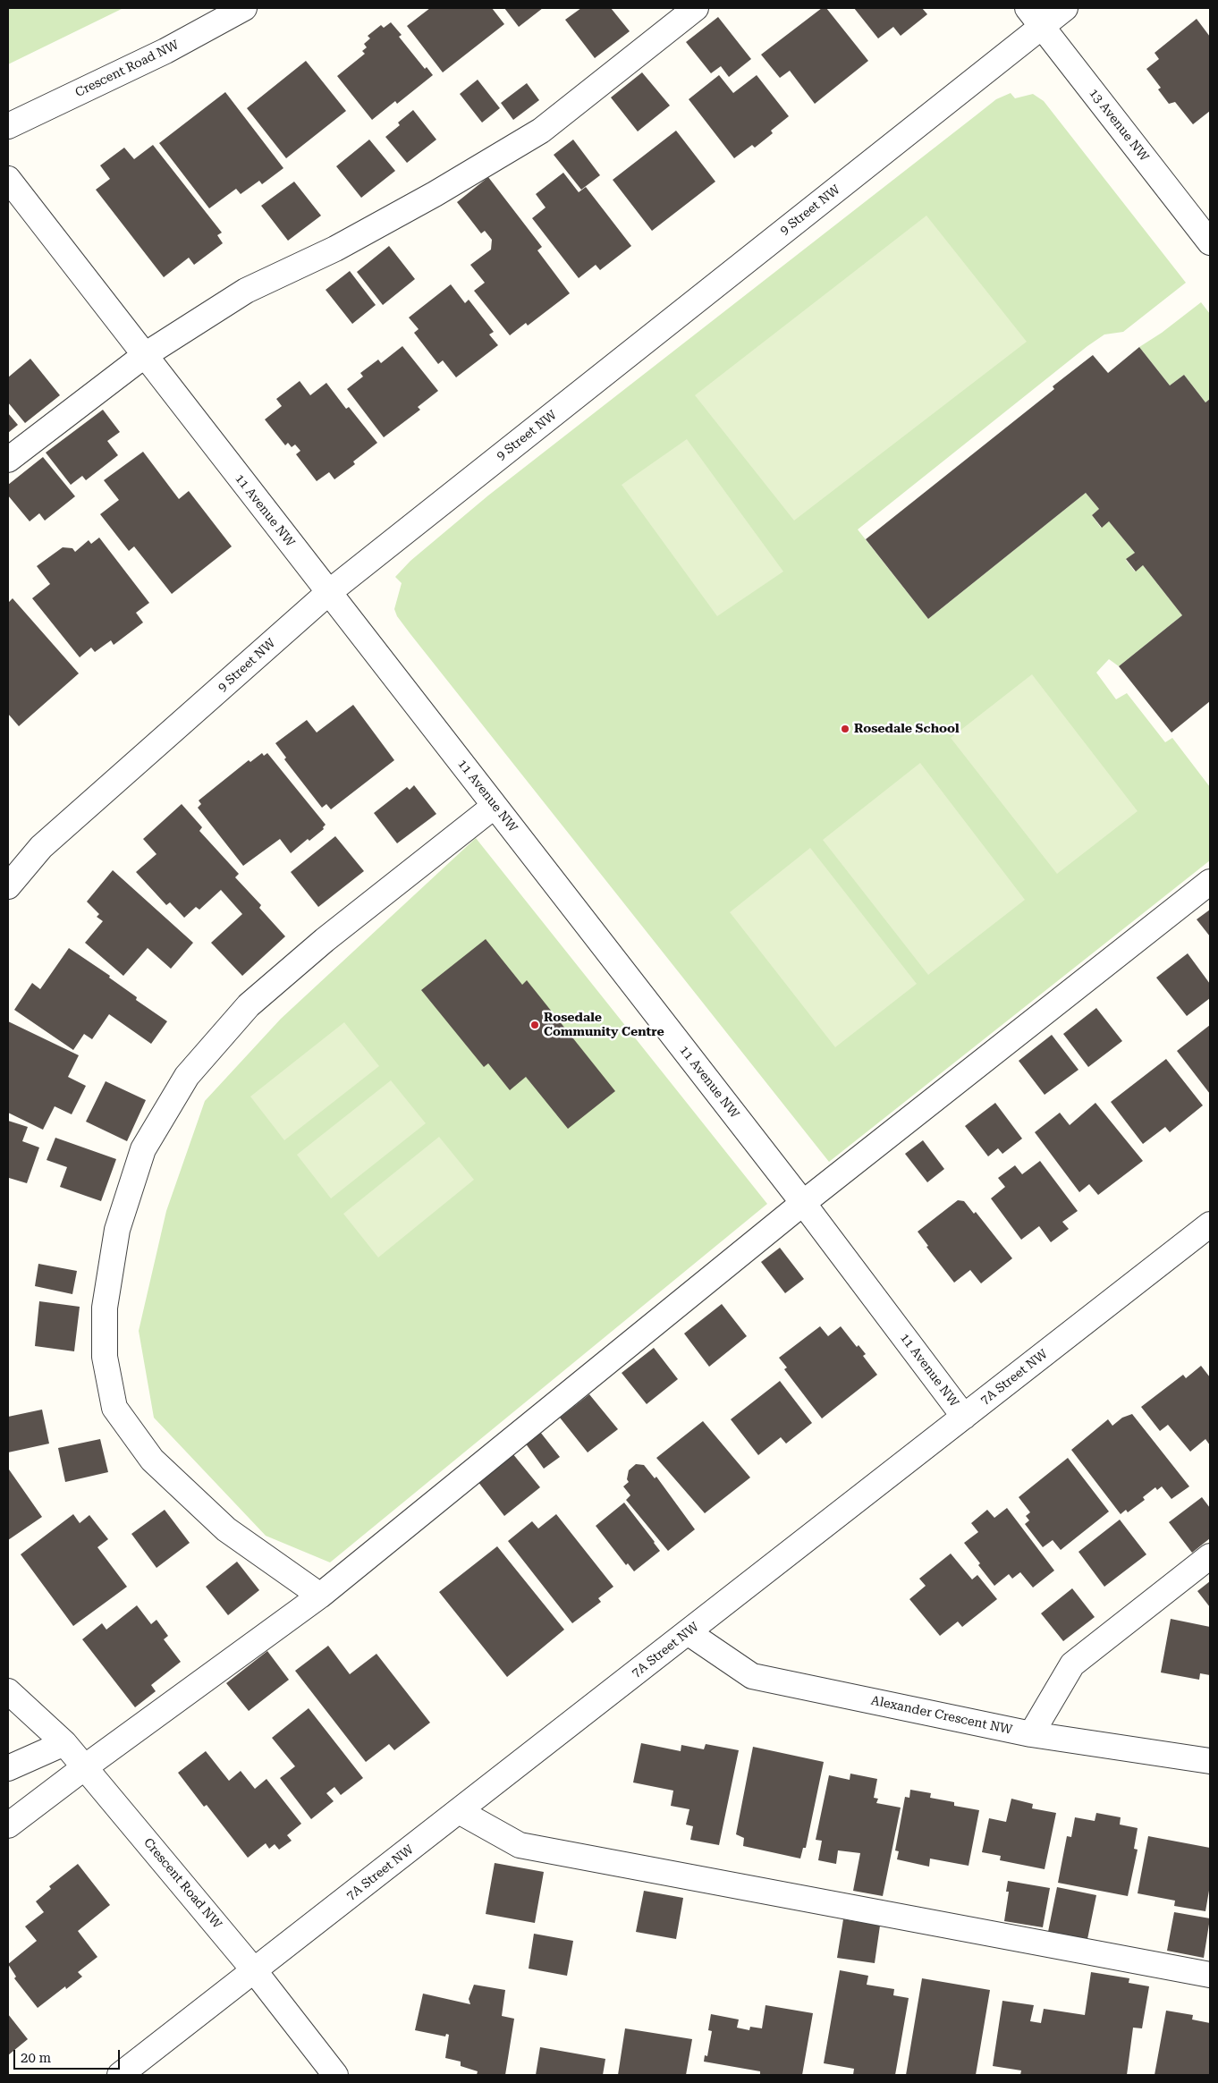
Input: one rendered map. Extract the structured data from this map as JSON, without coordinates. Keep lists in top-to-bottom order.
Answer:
{
  "streets": {
    "street": [
      "Crescent Road NW",
      "13 Avenue NW",
      "9 Street NW",
      "11 Avenue NW",
      "7A Street NW",
      "Alexander Crescent NW"
    ]
  },
  "crossings": [
    ["Crescent Road NW", "7A Street NW"],
    ["13 Avenue NW", "9 Street NW"],
    ["9 Street NW", "11 Avenue NW"],
    ["11 Avenue NW", "7A Street NW"],
    ["7A Street NW", "Alexander Crescent NW"]
  ],
  "places": ["Rosedale School", "Rosedale Community Centre"],
  "scale_bar": "20 m"
}
